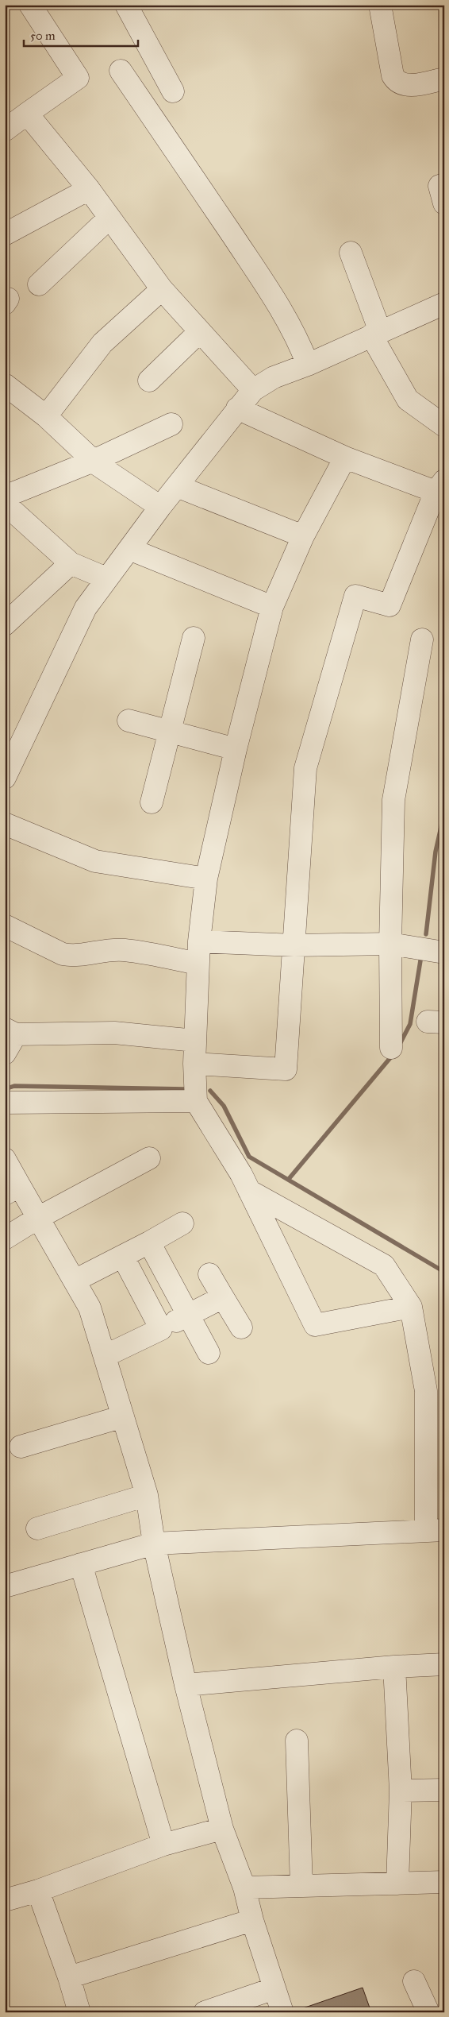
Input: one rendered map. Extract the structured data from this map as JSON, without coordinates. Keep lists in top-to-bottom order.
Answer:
{
  "scale_bar": "50 m"
}
